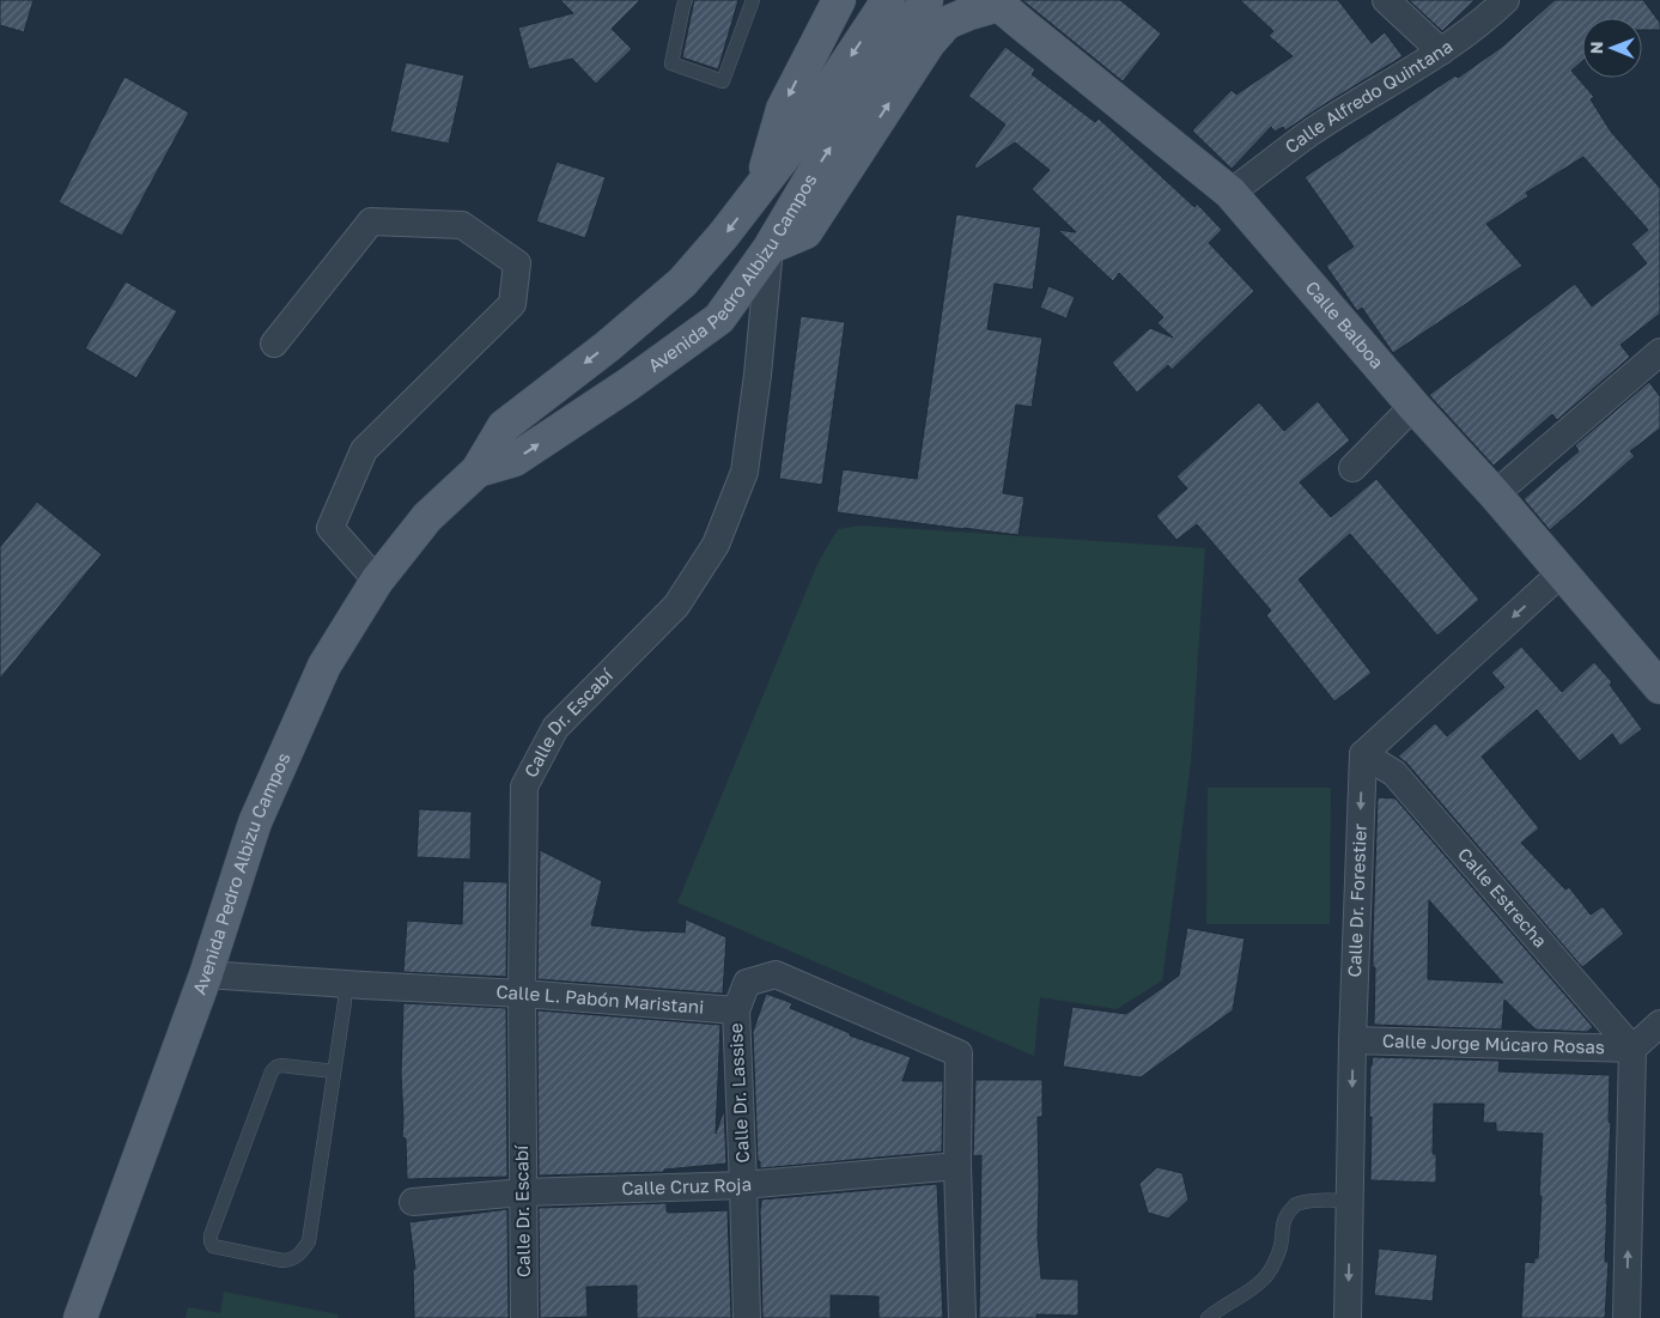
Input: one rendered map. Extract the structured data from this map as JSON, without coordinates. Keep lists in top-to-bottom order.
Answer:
{
  "streets": {
    "main road": ["Avenida Pedro Albizu Campos", "Calle Balboa"],
    "street": [
      "Calle Alfredo Quintana",
      "Calle Dr. Escabí",
      "Calle Estrecha",
      "Calle Dr. Forestier",
      "Calle L. Pabón Maristani",
      "Calle Jorge Múcaro Rosas",
      "Calle Dr. Lassise",
      "Calle Cruz Roja"
    ]
  },
  "crossings": [
    ["Calle Alfredo Quintana", "Calle Balboa"],
    ["Avenida Pedro Albizu Campos", "Calle Dr. Escabí"],
    ["Avenida Pedro Albizu Campos", "Calle L. Pabón Maristani"],
    ["Calle Dr. Escabí", "Calle L. Pabón Maristani"],
    ["Calle Dr. Escabí", "Calle Cruz Roja"],
    ["Calle Estrecha", "Calle Dr. Forestier"],
    ["Calle Estrecha", "Calle Jorge Múcaro Rosas"],
    ["Calle Dr. Forestier", "Calle Jorge Múcaro Rosas"],
    ["Calle L. Pabón Maristani", "Calle Dr. Lassise"],
    ["Calle Dr. Lassise", "Calle Cruz Roja"]
  ],
  "one_way": ["Calle Dr. Forestier"],
  "north": "left"
}
